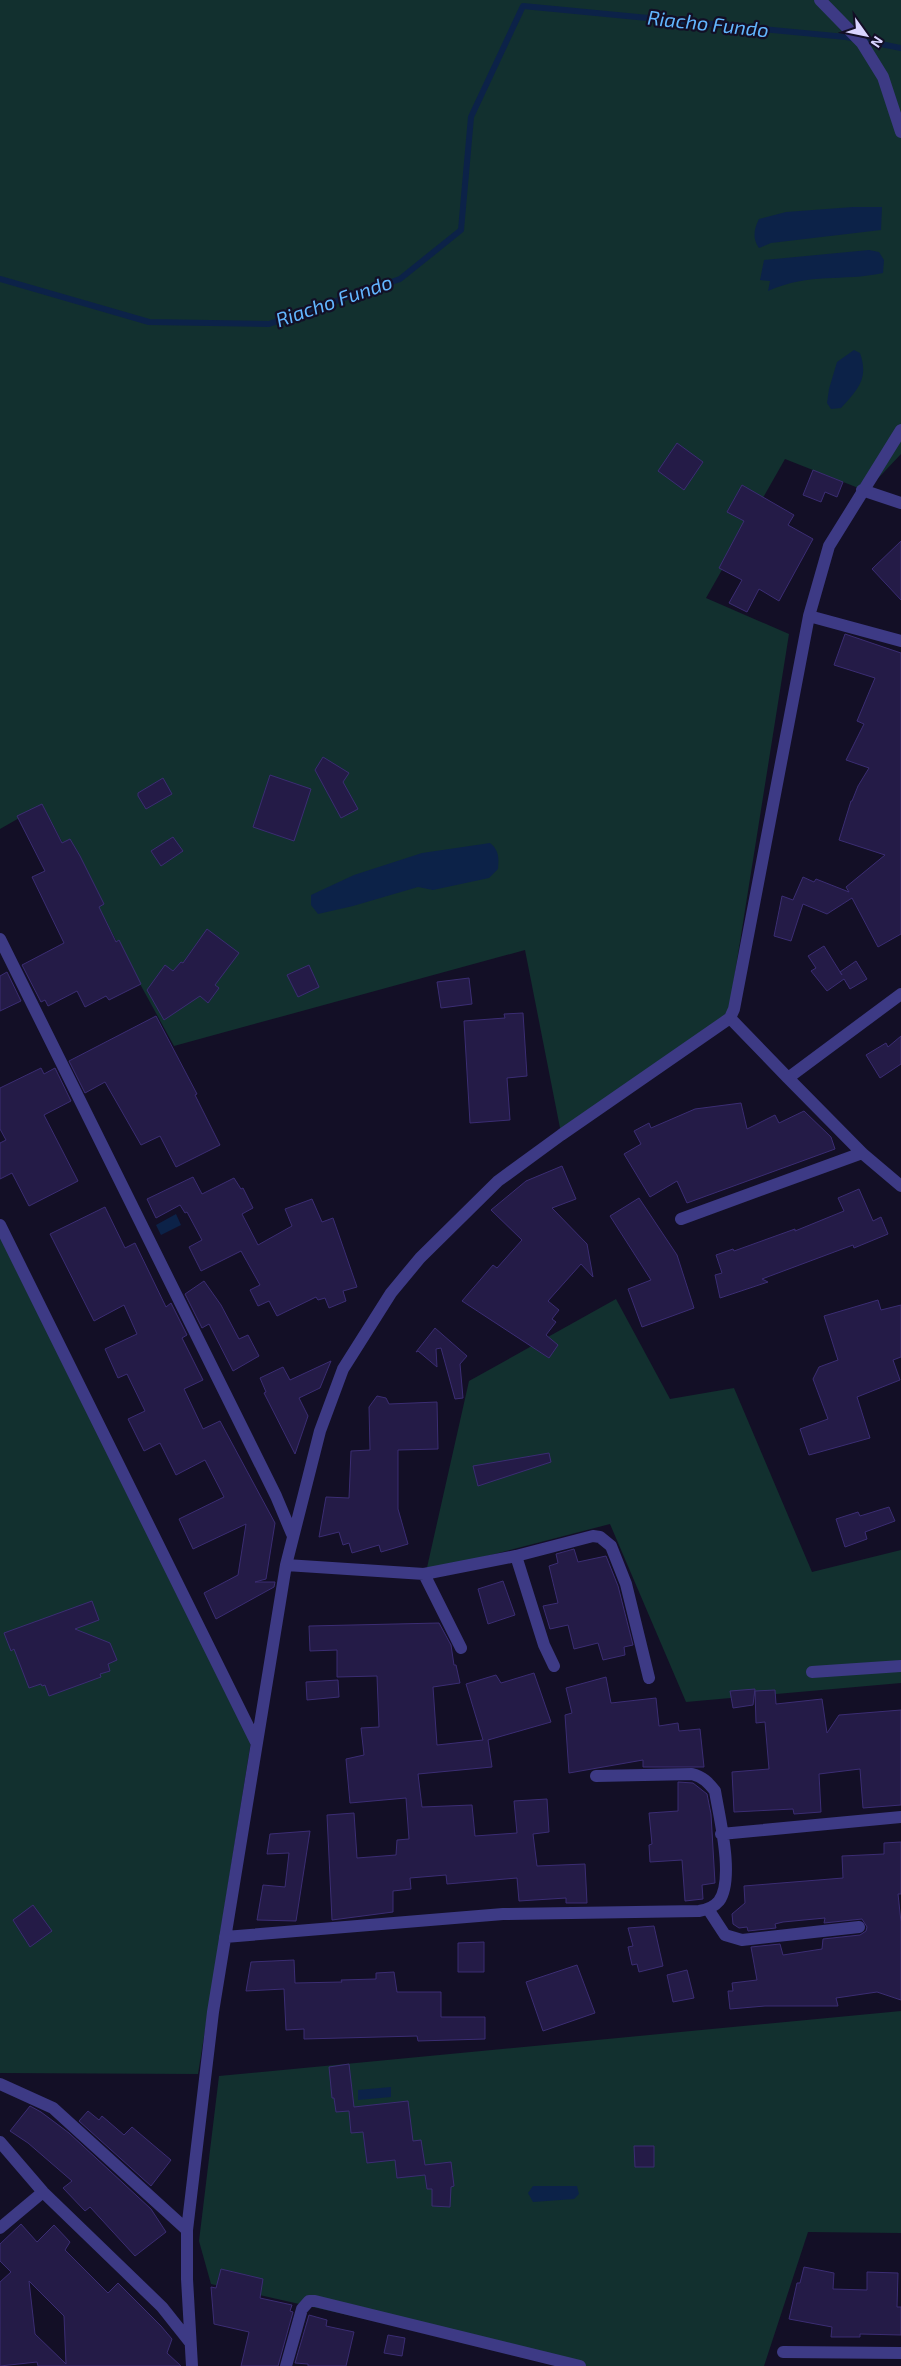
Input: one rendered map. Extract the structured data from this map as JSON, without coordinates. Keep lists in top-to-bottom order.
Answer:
{
  "water": ["Riacho Fundo"],
  "north": "bottom right"
}
